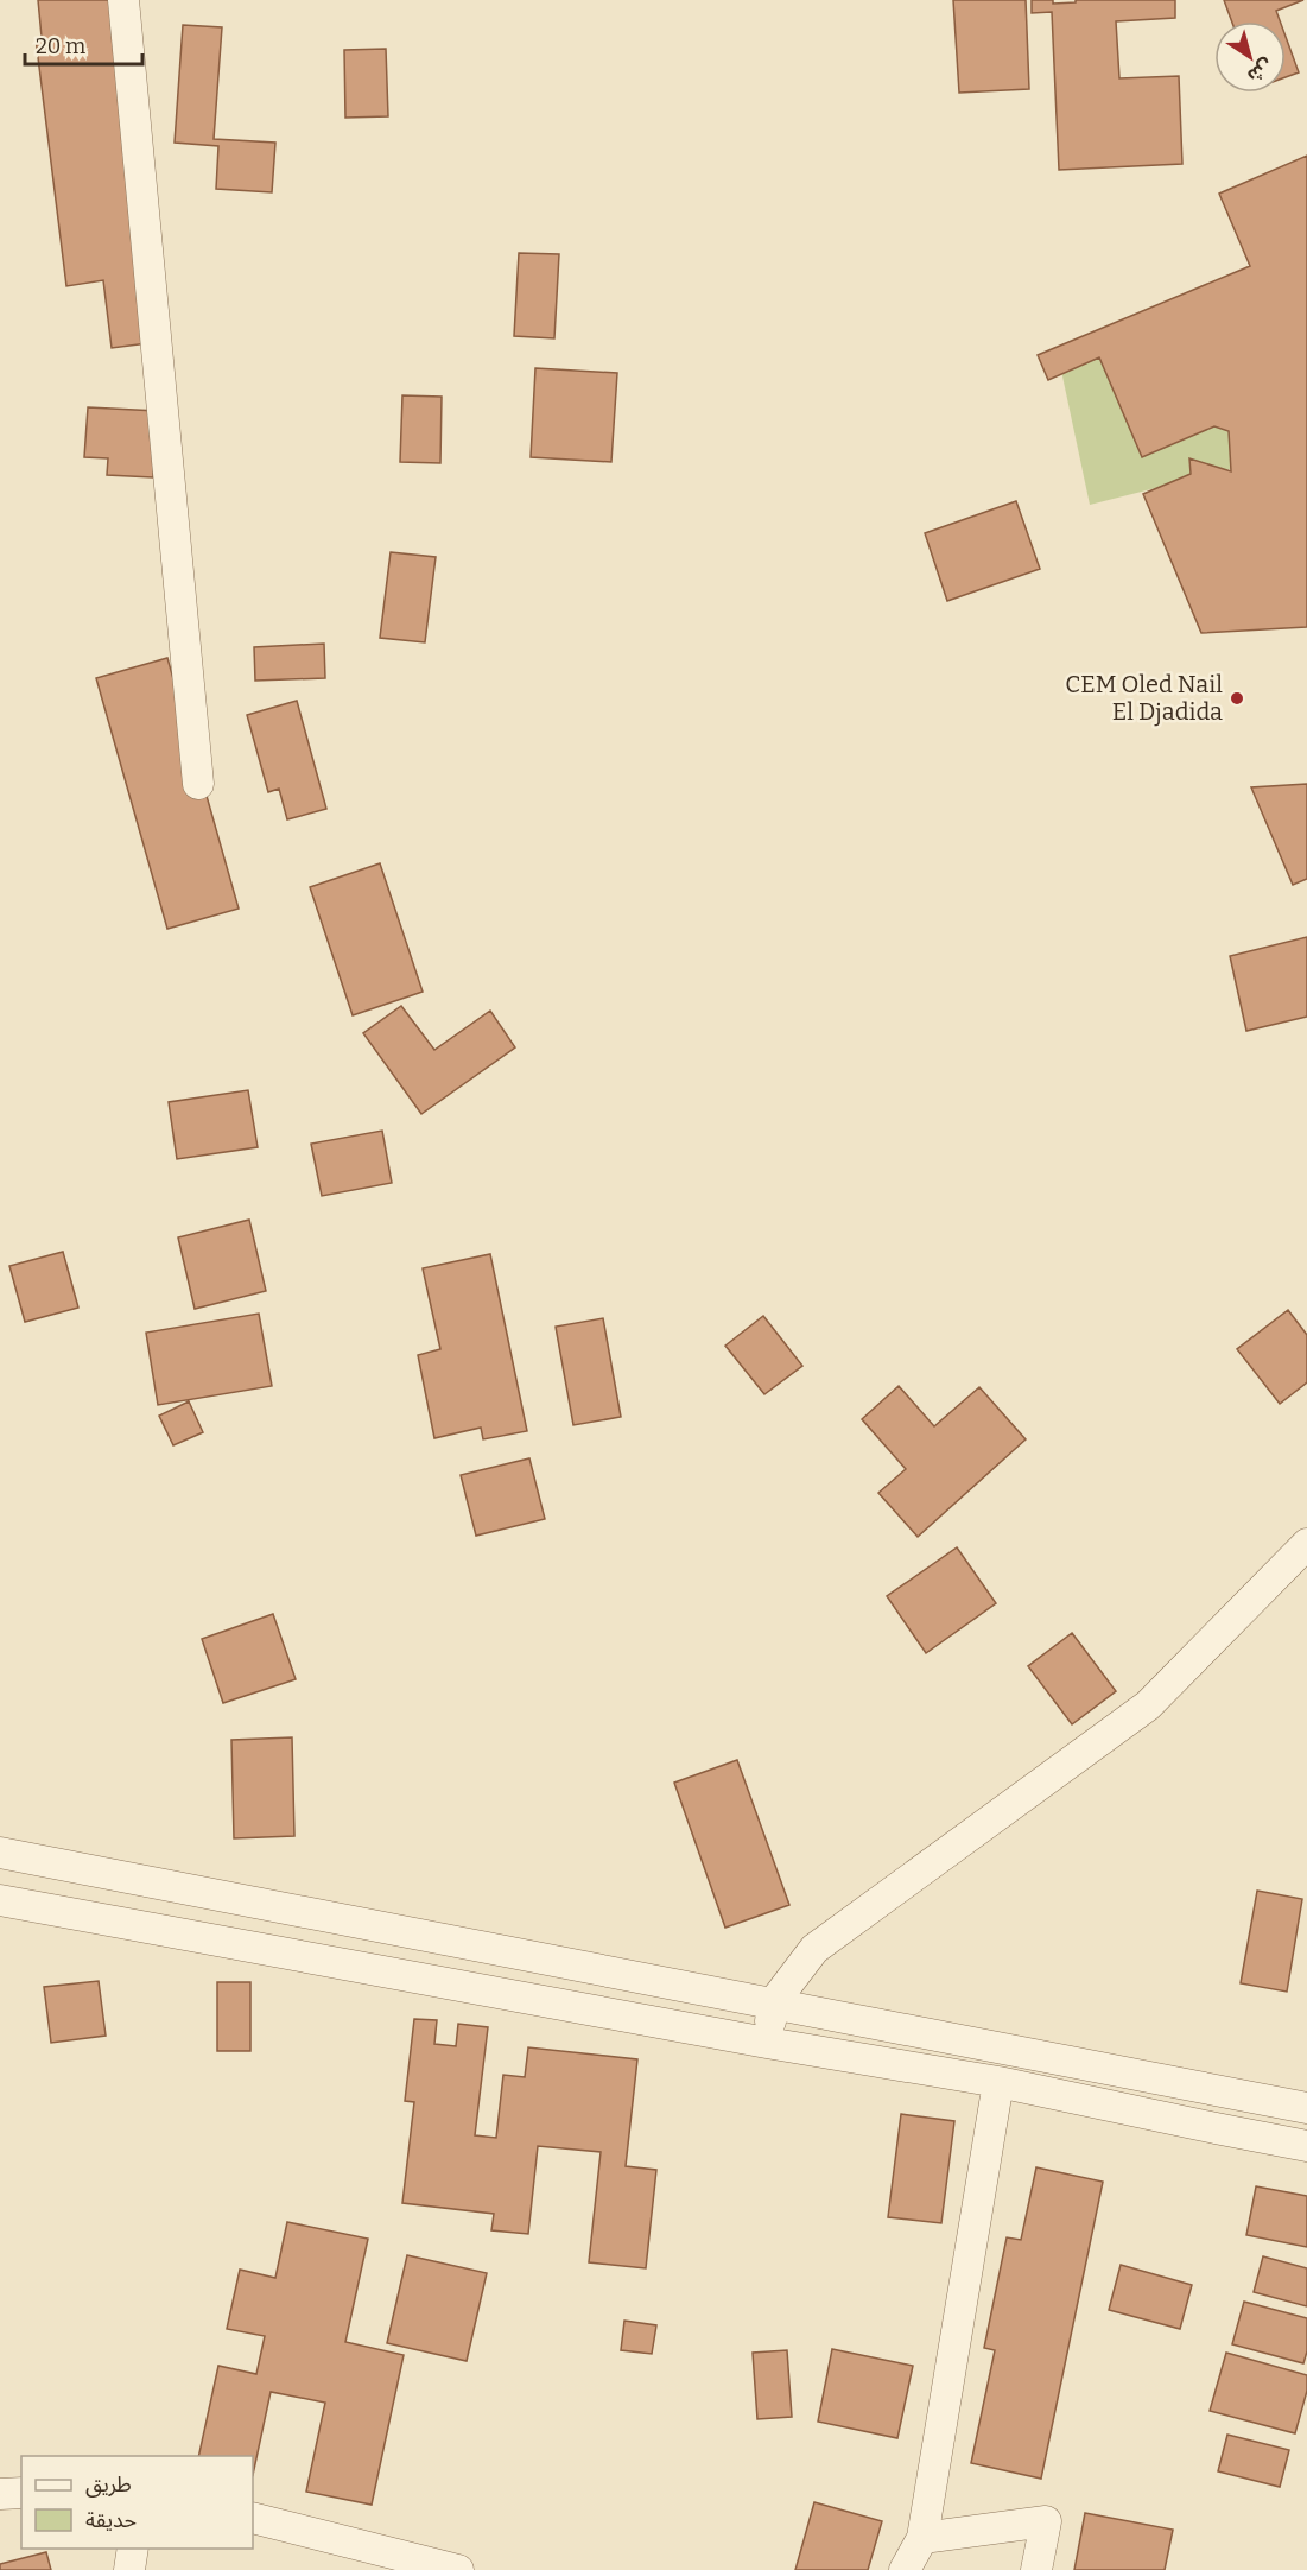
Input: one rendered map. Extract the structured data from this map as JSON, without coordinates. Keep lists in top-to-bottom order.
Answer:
{
  "places": ["CEM Oled Nail El Djadida"],
  "legend": ["طريق", "حديقة"],
  "scale_bar": "20 m",
  "north": "bottom right"
}
